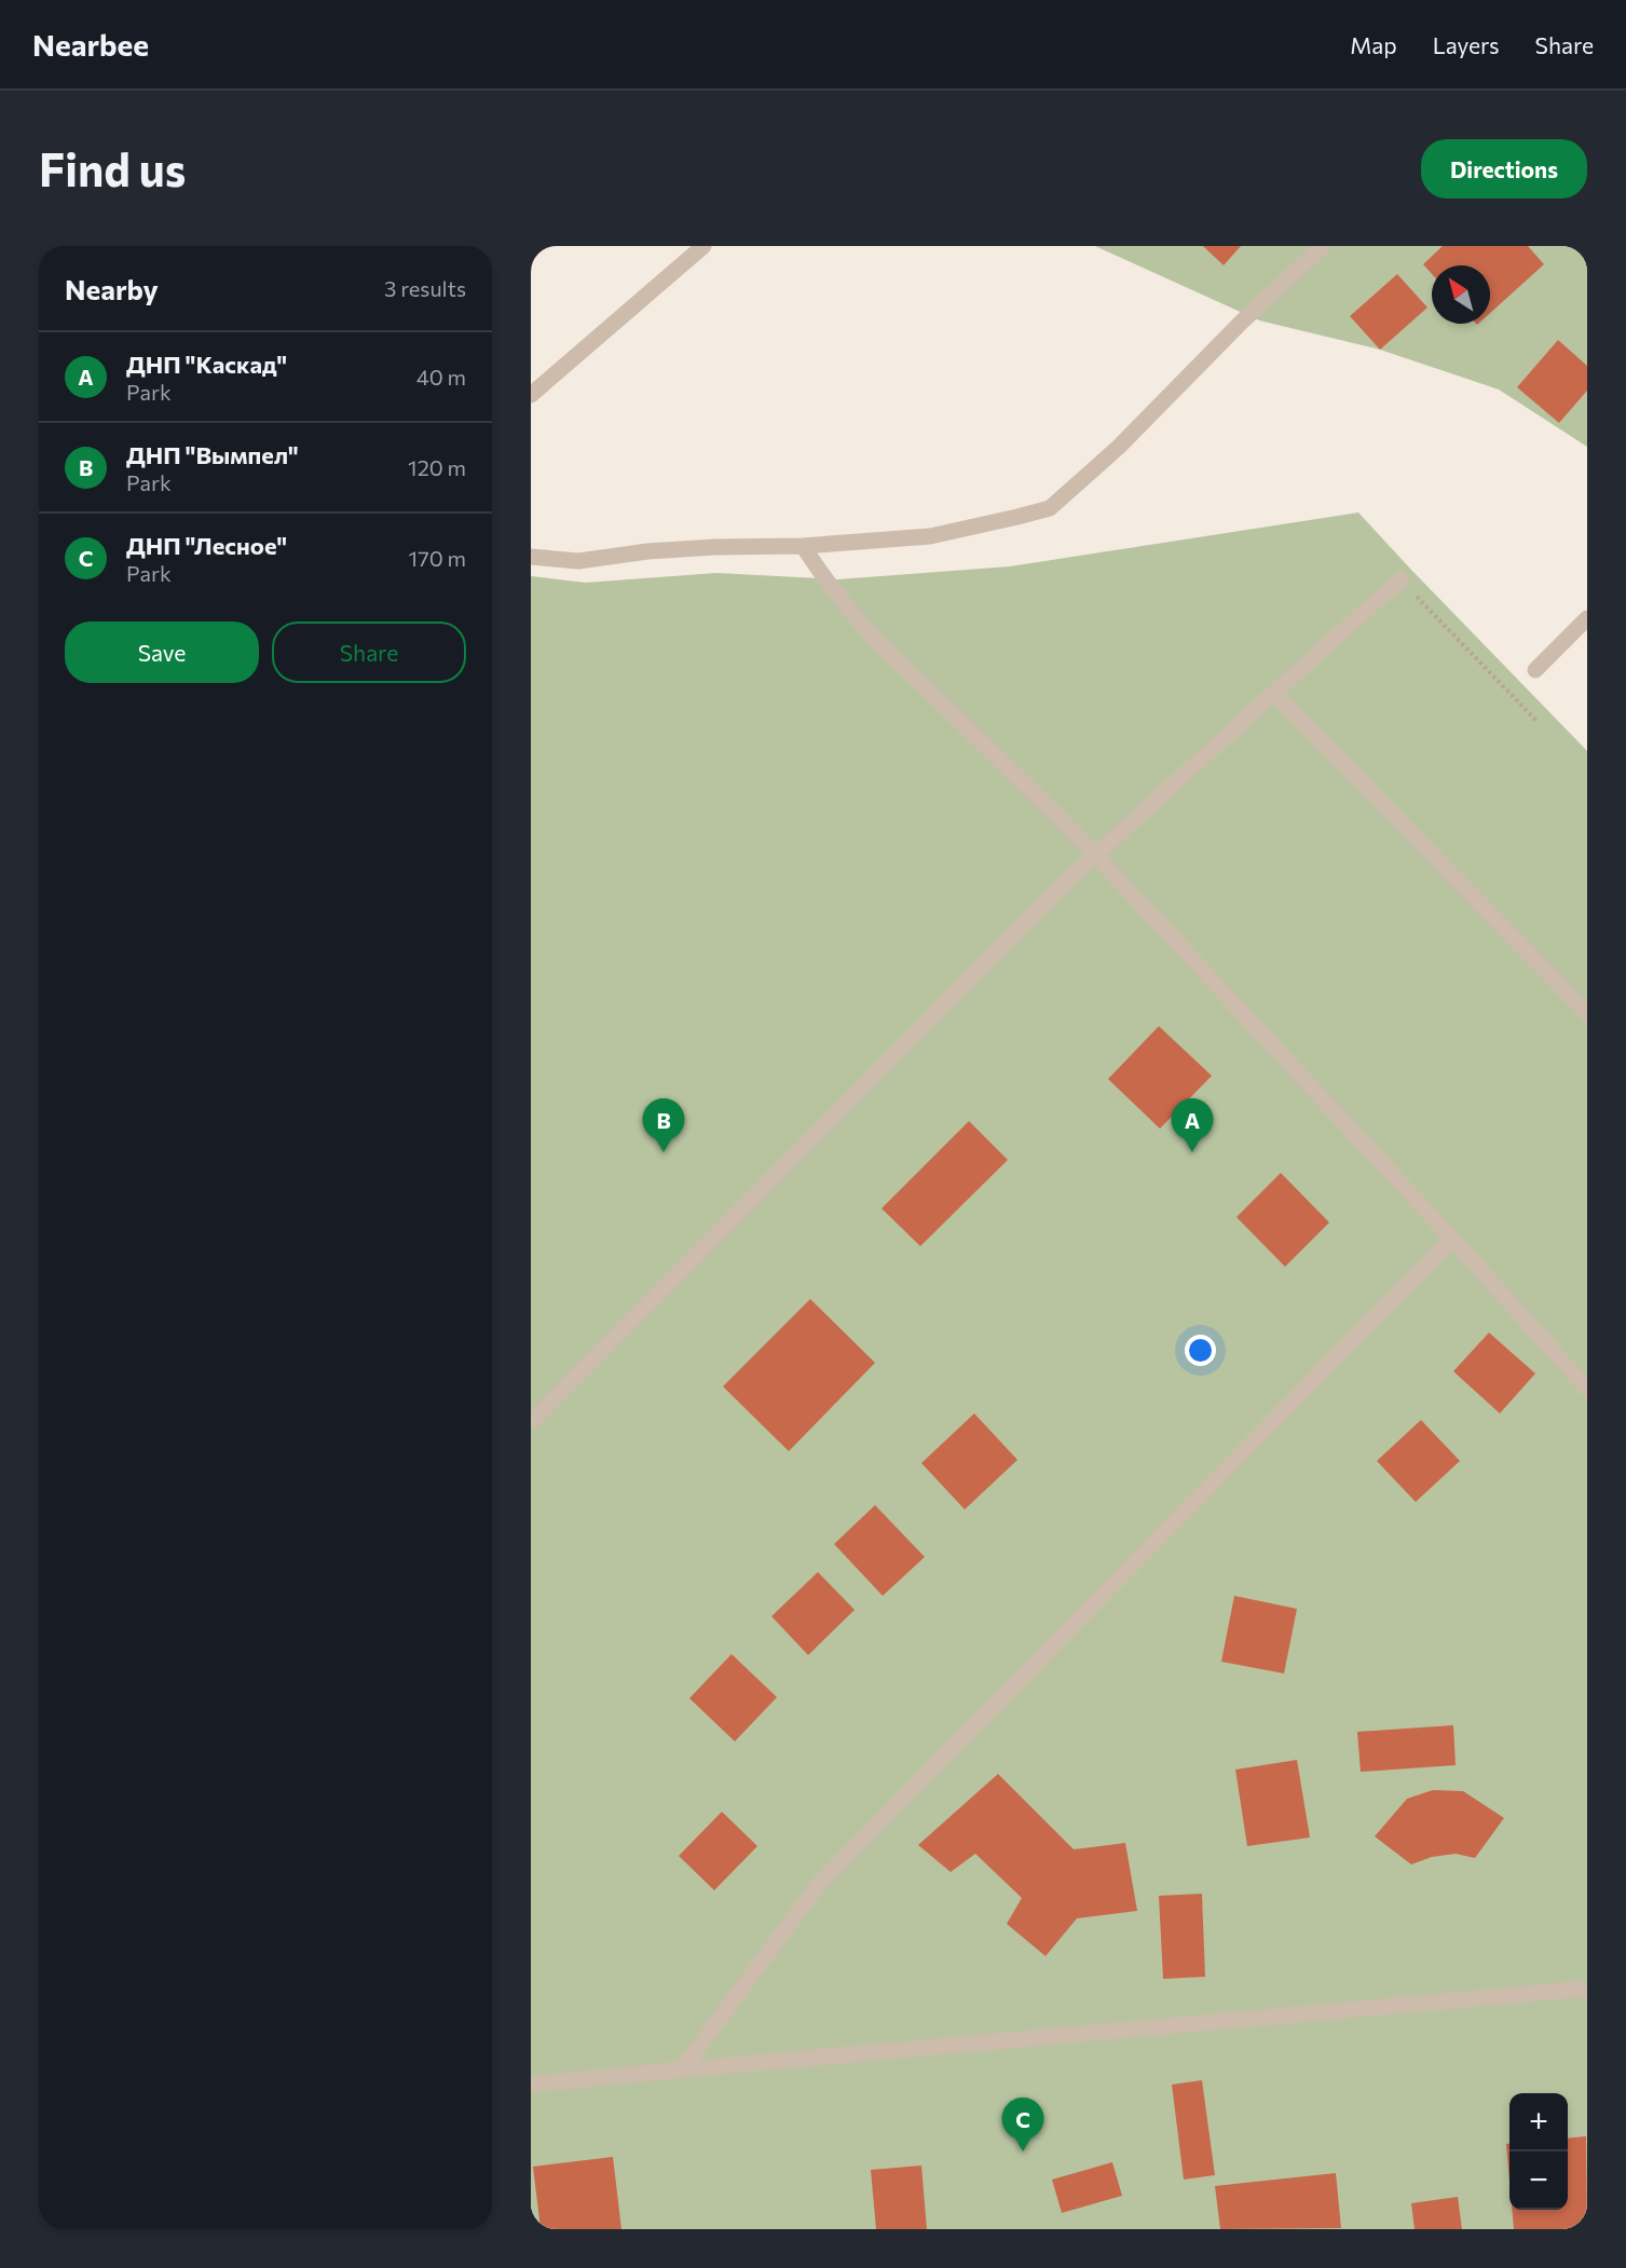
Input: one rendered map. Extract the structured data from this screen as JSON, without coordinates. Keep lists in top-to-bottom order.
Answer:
{
  "north": "top left",
  "page": {
    "header": "Nearbee",
    "nav": ["Map", "Layers", "Share"],
    "buttons": [
      "Directions",
      ["Save", "Share"]
    ],
    "title": "Find us",
    "heading": ["Nearby", "3 results"],
    "list": [
      {
        "mark": "A",
        "name": "ДНП \"Каскад\"",
        "note": "Park",
        "value": "40 m"
      },
      {
        "mark": "B",
        "name": "ДНП \"Вымпел\"",
        "note": "Park",
        "value": "120 m"
      },
      {
        "mark": "C",
        "name": "ДНП \"Лесное\"",
        "note": "Park",
        "value": "170 m"
      }
    ],
    "pins": ["A", "B", "C"],
    "map_buttons": ["+", "−"]
  }
}
